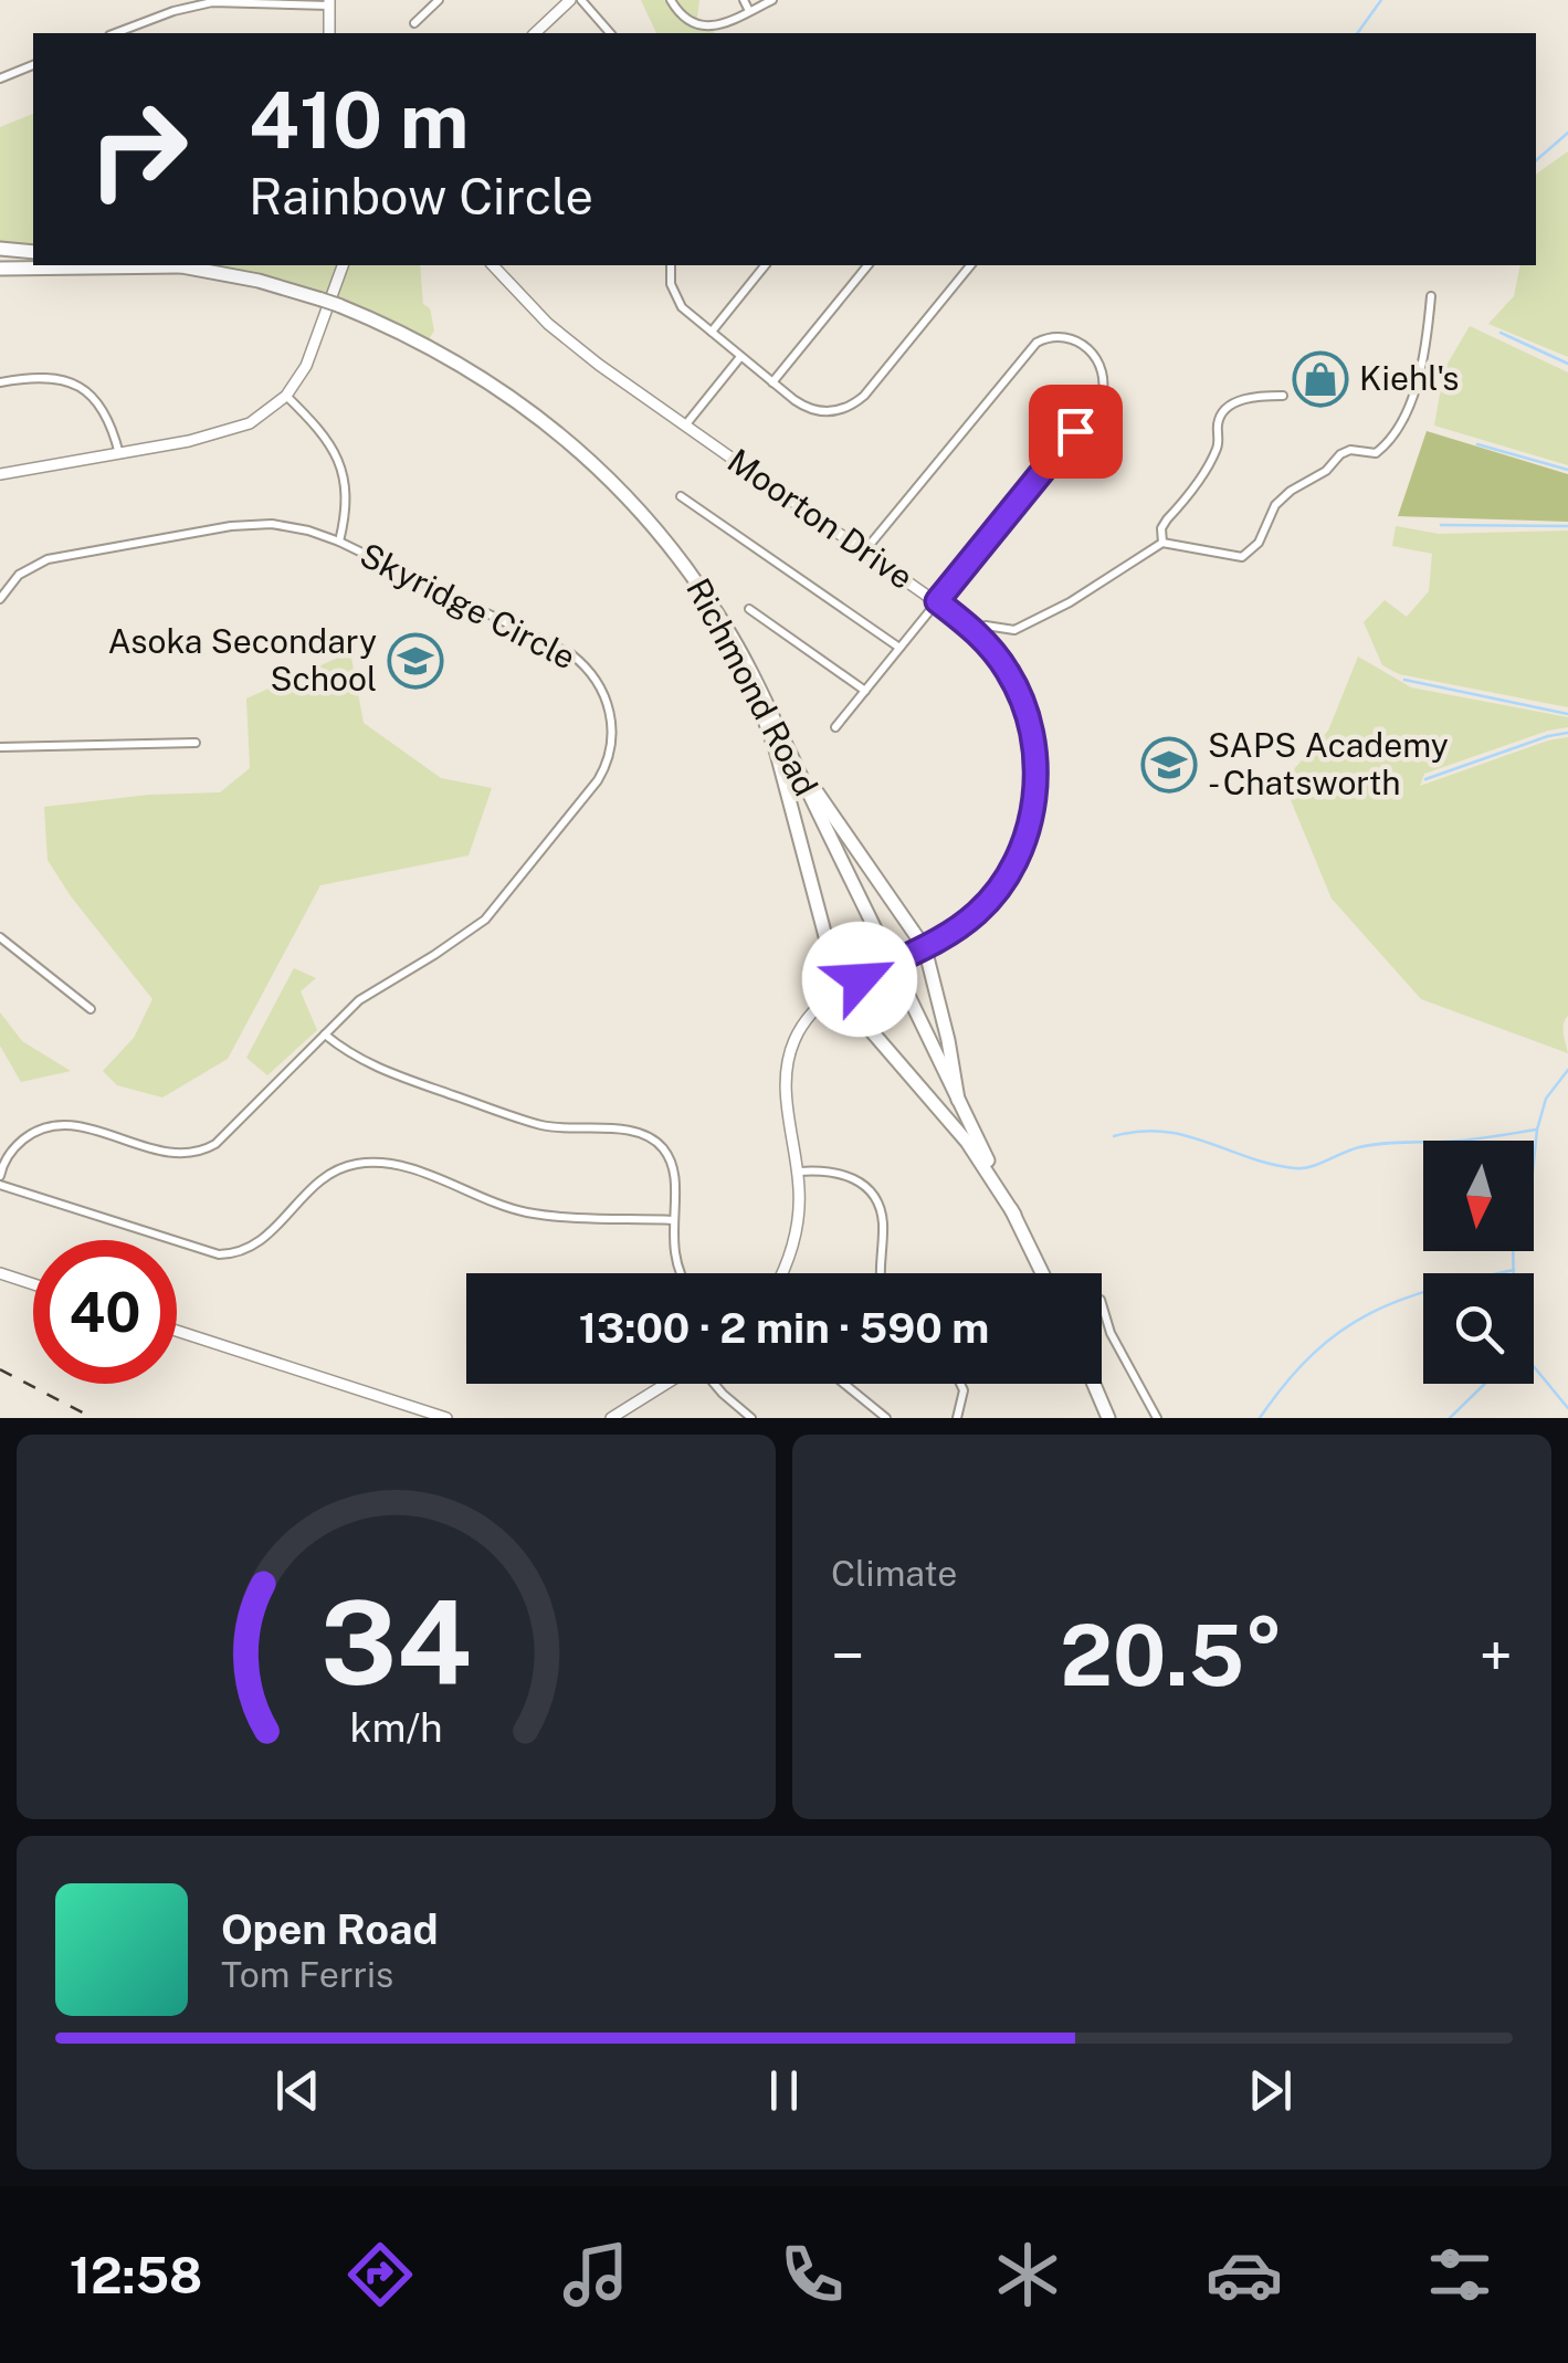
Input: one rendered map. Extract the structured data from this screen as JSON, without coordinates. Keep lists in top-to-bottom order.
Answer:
{
  "streets": {
    "highway": ["Richmond Road"],
    "street": ["Moorton Drive", "Skyridge Circle"]
  },
  "places": {
    "shop": ["Kiehl's"],
    "school or university": ["Asoka Secondary School", "SAPS Academy - Chatsworth"]
  },
  "north": "bottom",
  "page": {
    "turn": ["410 m", "Rainbow Circle"],
    "limit": "40",
    "trip": "13:00 · 2 min · 590 m",
    "tile": "Climate",
    "heat": ["−", "20.5°", "+"],
    "song": ["Open Road", "Tom Ferris"],
    "tabs": "12:58",
    "gauge": ["34", "km/h"]
  }
}
